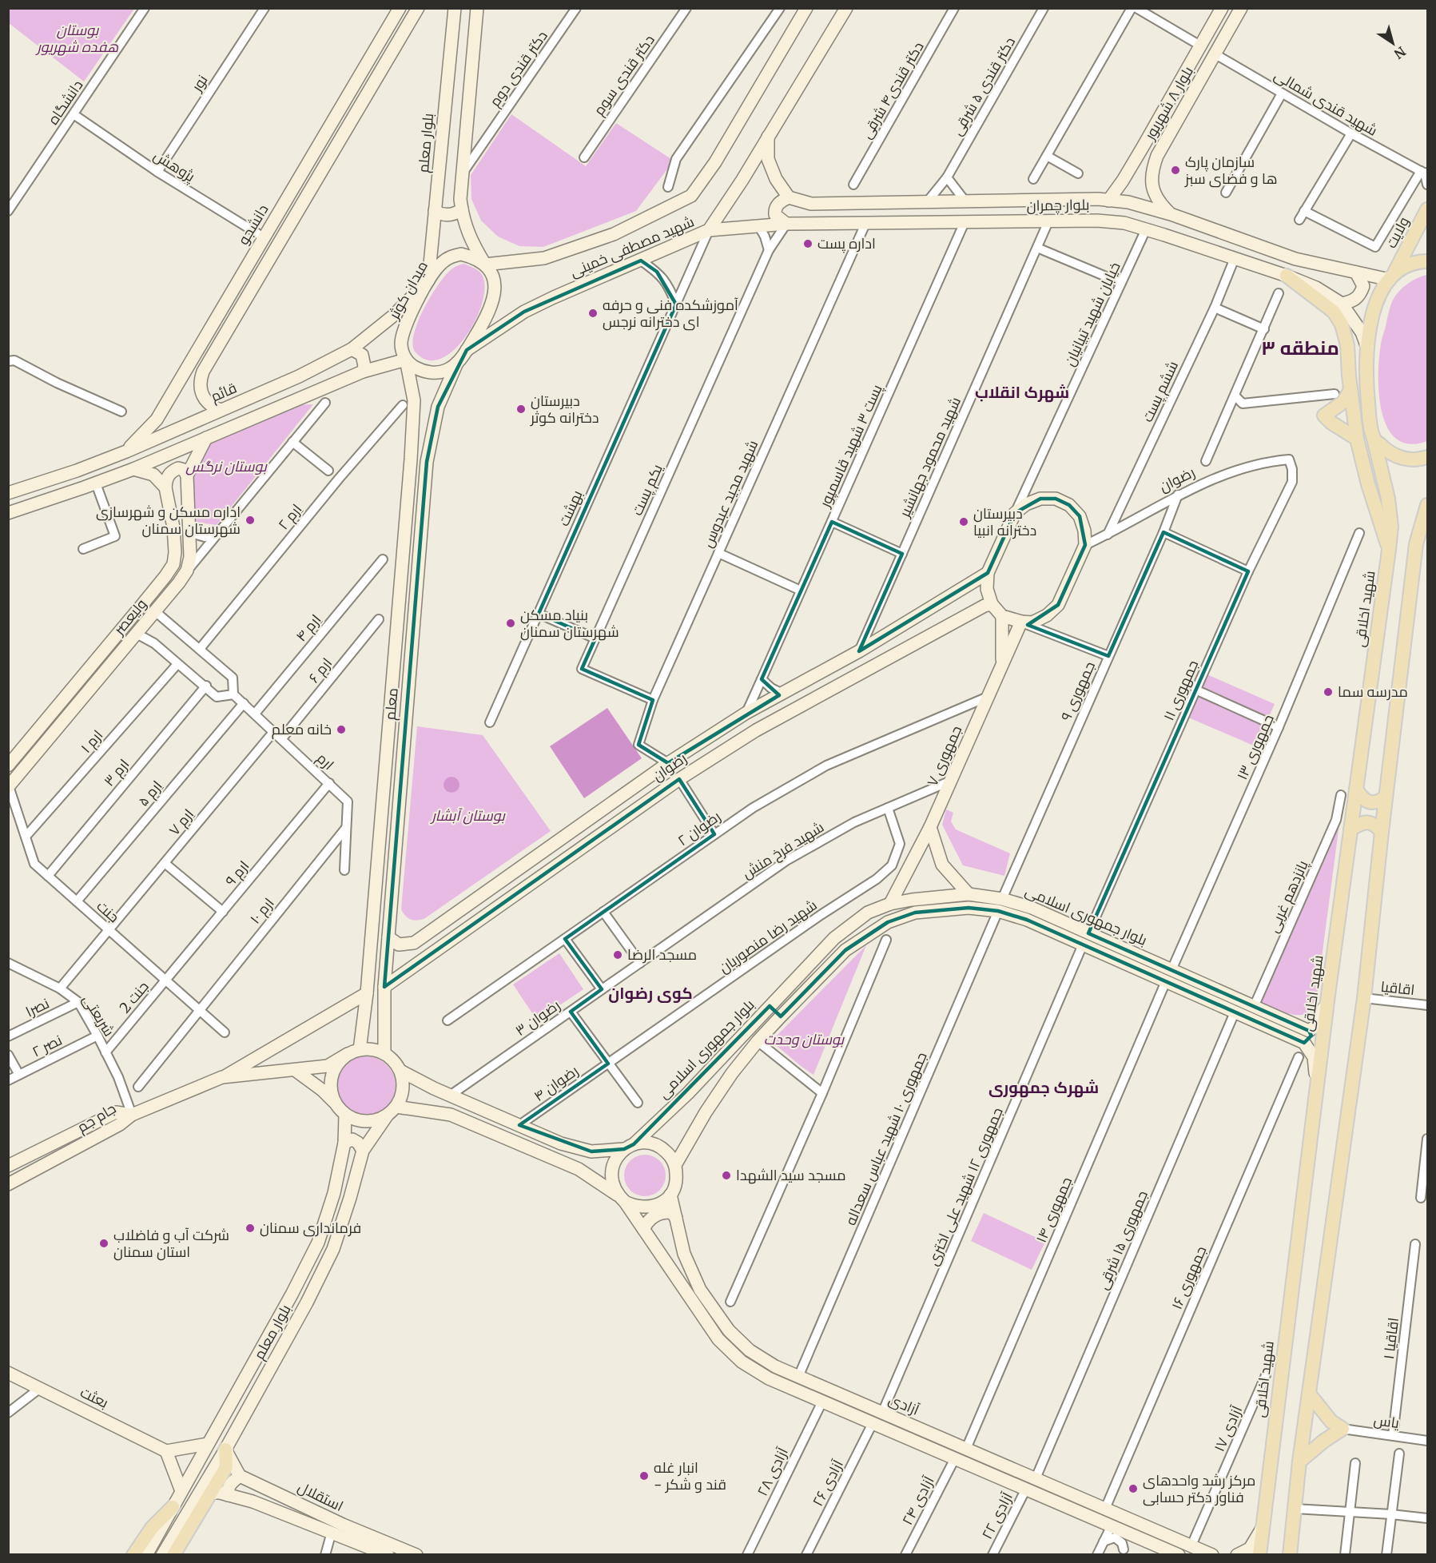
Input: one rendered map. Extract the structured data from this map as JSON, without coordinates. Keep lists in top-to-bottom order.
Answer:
{
  "streets": {
    "main road": [
      "بلوار ۸ شهریور",
      "بلوار معلم",
      "بلوار چمران",
      "دانشجو",
      "ولایت",
      "شهید مصطفی خمینی",
      "میدان کوثر",
      "قائم",
      "رضوان",
      "شهید اخلاقی",
      "ولیعصر",
      "معلم",
      "جمهوری ۷",
      "بلوار جمهوری اسلامی",
      "جام جم",
      "بعثت",
      "آزادی",
      "استقلال"
    ],
    "street": [
      "دکتر قندی دوم",
      "دکتر قندی سوم",
      "نور",
      "دکتر قندی ۵ شرقی",
      "دکتر قندی۴ شرقی",
      "دانشگاه",
      "شهید قندی شمالی",
      "پژوهش",
      "خیابان شهید تبیانیان",
      "ششم پست",
      "پست ۳ شهید قاسمپور",
      "شهید محمود جهانشیر",
      "یکم پست",
      "شهید مجید عبدوس",
      "بهشت",
      "اِرم ۲",
      "اِرم ۴",
      "ارم ۶",
      "جمهوری ۱۱",
      "جمهوری ۹",
      "ارم ۱",
      "جمهوری ۱۳",
      "ارم",
      "ارم ۳",
      "اِرم ۵",
      "اِرم ۷",
      "رضوان ۲",
      "شهید فرخ منش",
      "ارم ۹",
      "پانزدهم غربی",
      "ارم ۱۰",
      "جنت",
      "شهید رضا منصوریان",
      "اقاقیا",
      "جنت 2",
      "نصرا",
      "شریعتی",
      "رضوان ۳",
      "نصر ۲",
      "رضوان ۴",
      "جمهوری ۱۰ شهید عباس سعداله",
      "جمهوری ۱۲ شهید علی اختری",
      "جمهوری ۱۴",
      "جمهوری ۱۵ شرقی",
      "جمهوری ۱۶",
      "اقاقیا ۱",
      "یاس",
      "آزادی ۱۷",
      "آزادی ۲۸",
      "آزادی ۲۶",
      "آزادی ۲۴",
      "آزادی ۲۲"
    ]
  },
  "crossings": [
    ["نور", "پژوهش"],
    ["دکتر قندی ۵ شرقی", "بلوار چمران"],
    ["دانشگاه", "پژوهش"],
    ["بلوار ۸ شهریور", "شهید قندی شمالی"],
    ["بلوار ۸ شهریور", "بلوار چمران"],
    ["بلوار معلم", "شهید مصطفی خمینی"],
    ["بلوار معلم", "میدان کوثر"],
    ["بلوار معلم", "قائم"],
    ["بلوار معلم", "معلم"],
    ["پژوهش", "دانشجو"],
    ["بلوار چمران", "ولایت"],
    ["بلوار چمران", "شهید مصطفی خمینی"],
    ["بلوار چمران", "خیابان شهید تبیانیان"],
    ["بلوار چمران", "ششم پست"],
    ["بلوار چمران", "پست ۳ شهید قاسمپور"],
    ["بلوار چمران", "شهید محمود جهانشیر"],
    ["بلوار چمران", "یکم پست"],
    ["بلوار چمران", "شهید مجید عبدوس"],
    ["بلوار چمران", "بهشت"],
    ["بلوار چمران", "شهید اخلاقی"],
    ["دانشجو", "قائم"],
    ["ولایت", "شهید اخلاقی"],
    ["شهید مصطفی خمینی", "میدان کوثر"],
    ["شهید مصطفی خمینی", "قائم"],
    ["شهید مصطفی خمینی", "بهشت"],
    ["شهید مصطفی خمینی", "معلم"],
    ["میدان کوثر", "قائم"],
    ["میدان کوثر", "معلم"],
    ["خیابان شهید تبیانیان", "رضوان"],
    ["خیابان شهید تبیانیان", "جمهوری ۷"],
    ["ششم پست", "رضوان"],
    ["قائم", "معلم"],
    ["پست ۳ شهید قاسمپور", "رضوان"],
    ["شهید محمود جهانشیر", "رضوان"],
    ["رضوان", "شهید مجید عبدوس"],
    ["رضوان", "جمهوری ۱۱"],
    ["رضوان", "جمهوری ۹"],
    ["رضوان", "معلم"],
    ["رضوان", "جمهوری ۷"],
    ["یکم پست", "شهید مجید عبدوس"],
    ["ولیعصر", "جنت"],
    ["اِرم ۴", "ارم"],
    ["ارم ۶", "ارم"],
    ["جمهوری ۱۱", "بلوار جمهوری اسلامی"],
    ["جمهوری ۹", "بلوار جمهوری اسلامی"],
    ["ارم ۱", "جنت"],
    ["جمهوری ۱۳", "بلوار جمهوری اسلامی"],
    ["جمهوری ۷", "رضوان ۲"],
    ["جمهوری ۷", "شهید فرخ منش"],
    ["جمهوری ۷", "بلوار جمهوری اسلامی"],
    ["ارم", "اِرم ۵"],
    ["ارم", "اِرم ۷"],
    ["ارم", "ارم ۹"],
    ["ارم", "ارم ۱۰"],
    ["ارم ۳", "جنت"],
    ["اِرم ۵", "جنت"],
    ["اِرم ۷", "جنت"],
    ["اِرم ۷", "شریعتی"],
    ["شهید فرخ منش", "شهید رضا منصوریان"],
    ["شهید فرخ منش", "رضوان ۳"],
    ["ارم ۹", "جنت"],
    ["ارم ۹", "جنت 2"],
    ["پانزدهم غربی", "بلوار جمهوری اسلامی"],
    ["ارم ۱۰", "جنت"],
    ["جنت", "جنت 2"],
    ["بلوار جمهوری اسلامی", "جمهوری ۱۰ شهید عباس سعداله"],
    ["بلوار جمهوری اسلامی", "جمهوری ۱۲ شهید علی اختری"],
    ["بلوار جمهوری اسلامی", "جمهوری ۱۴"],
    ["بلوار جمهوری اسلامی", "جمهوری ۱۵ شرقی"],
    ["بلوار جمهوری اسلامی", "آزادی"],
    ["شهید رضا منصوریان", "رضوان ۴"],
    ["جنت 2", "شریعتی"],
    ["نصرا", "شریعتی"],
    ["شریعتی", "نصر ۲"],
    ["شریعتی", "جام جم"],
    ["جمهوری ۱۰ شهید عباس سعداله", "آزادی"],
    ["جمهوری ۱۲ شهید علی اختری", "آزادی"],
    ["جمهوری ۱۴", "آزادی"],
    ["جمهوری ۱۵ شرقی", "آزادی"],
    ["جمهوری ۱۶", "آزادی"],
    ["اقاقیا ۱", "یاس"],
    ["آزادی", "آزادی ۱۷"],
    ["آزادی", "آزادی ۲۸"],
    ["آزادی", "آزادی ۲۶"],
    ["آزادی", "آزادی ۲۴"],
    ["آزادی", "آزادی ۲۲"]
  ],
  "districts": [
    "منطقه ۳",
    "شهرک انقلاب",
    "کوی رضوان",
    "شهرک جمهوری"
  ],
  "parks": [
    "بوستان هفده شهریور",
    "بوستان نرگس",
    "بوستان آبشار",
    "بوستان وحدت"
  ],
  "places": [
    "سازمان پارک ها و فضای سبز",
    "اداره پست",
    "آموزشکده فنی و حرفه ای دخترانه نرجس",
    "دبیرستان دخترانه کوثر",
    "اداره مسکن و شهرسازی شهرستان سمنان",
    "دبیرستان دخترانه انبیا",
    "بنیاد مسکن شهرستان سمنان",
    "مدرسه سما",
    "خانه معلم",
    "مسجد الرضا",
    "مسجد سید الشهدا",
    "فرمانداری سمنان",
    "شرکت آب و فاضلاب استان سمنان",
    "انبار غله - قند و شکر",
    "مرکز رشد واحدهای فناور دکتر حسابی"
  ],
  "north": "bottom right"
}
